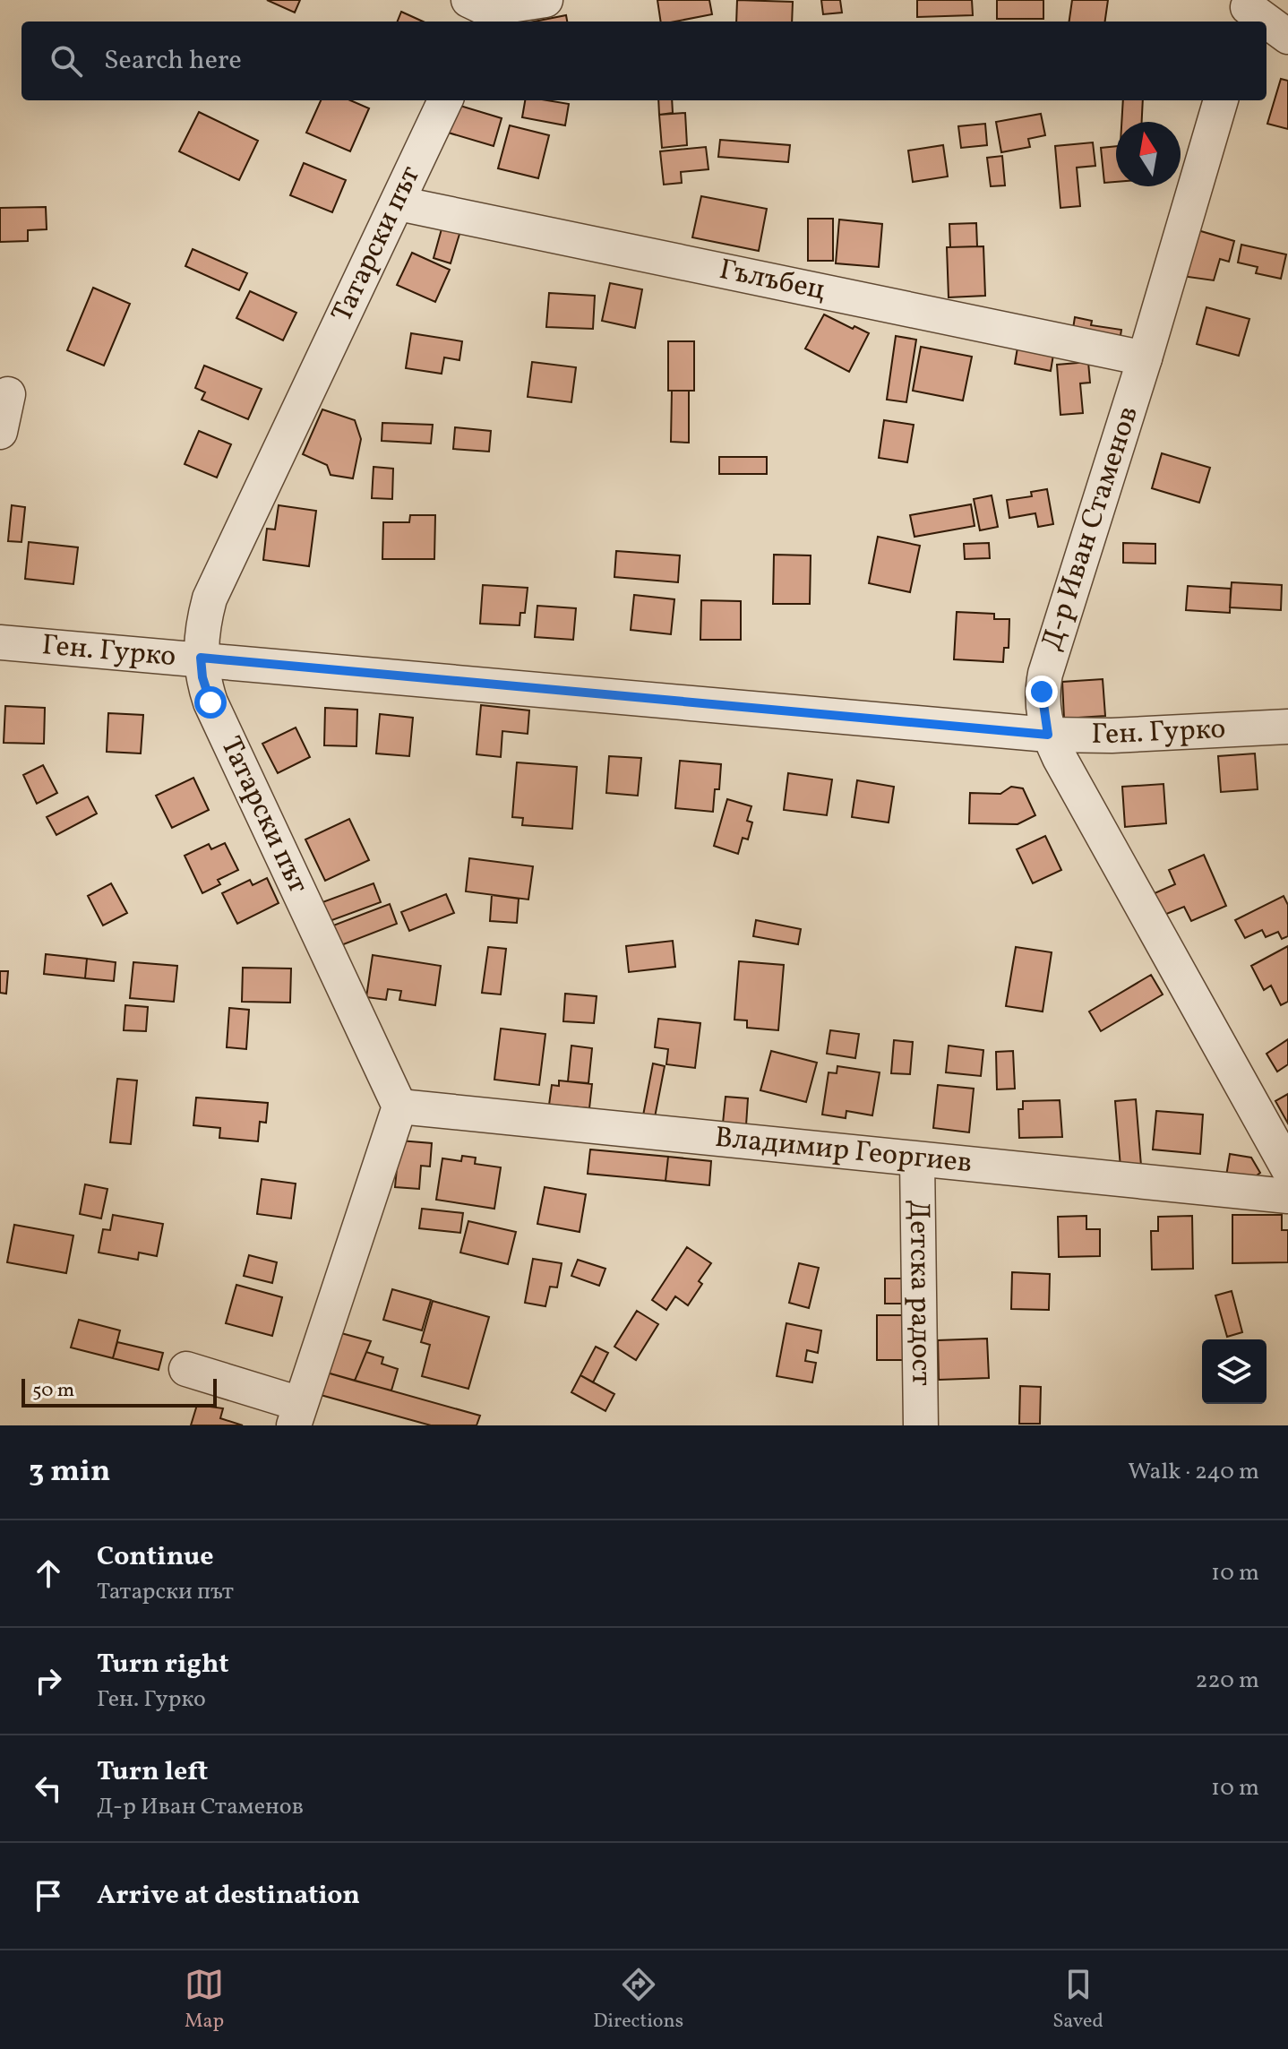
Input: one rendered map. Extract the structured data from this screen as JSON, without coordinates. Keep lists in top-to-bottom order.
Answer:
{
  "streets": {
    "street": [
      "Татарски път",
      "Гълъбец",
      "Д-р Иван Стаменов",
      "Ген. Гурко",
      "Владимир Георгиев",
      "Детска радост"
    ]
  },
  "crossings": [
    ["Татарски път", "Гълъбец"],
    ["Татарски път", "Ген. Гурко"],
    ["Татарски път", "Владимир Георгиев"],
    ["Гълъбец", "Д-р Иван Стаменов"],
    ["Д-р Иван Стаменов", "Ген. Гурко"],
    ["Владимир Георгиев", "Детска радост"]
  ],
  "scale_bar": "50 m",
  "north": "top",
  "page": {
    "search": "Search here",
    "scale": "50 m",
    "heading": ["3 min", "Walk · 240 m"],
    "list": [
      ["Continue", "Татарски път", "10 m"],
      ["Turn right", "Ген. Гурко", "220 m"],
      ["Turn left", "Д-р Иван Стаменов", "10 m"],
      "Arrive at destination"
    ],
    "nav": ["Map", "Directions", "Saved"]
  }
}
